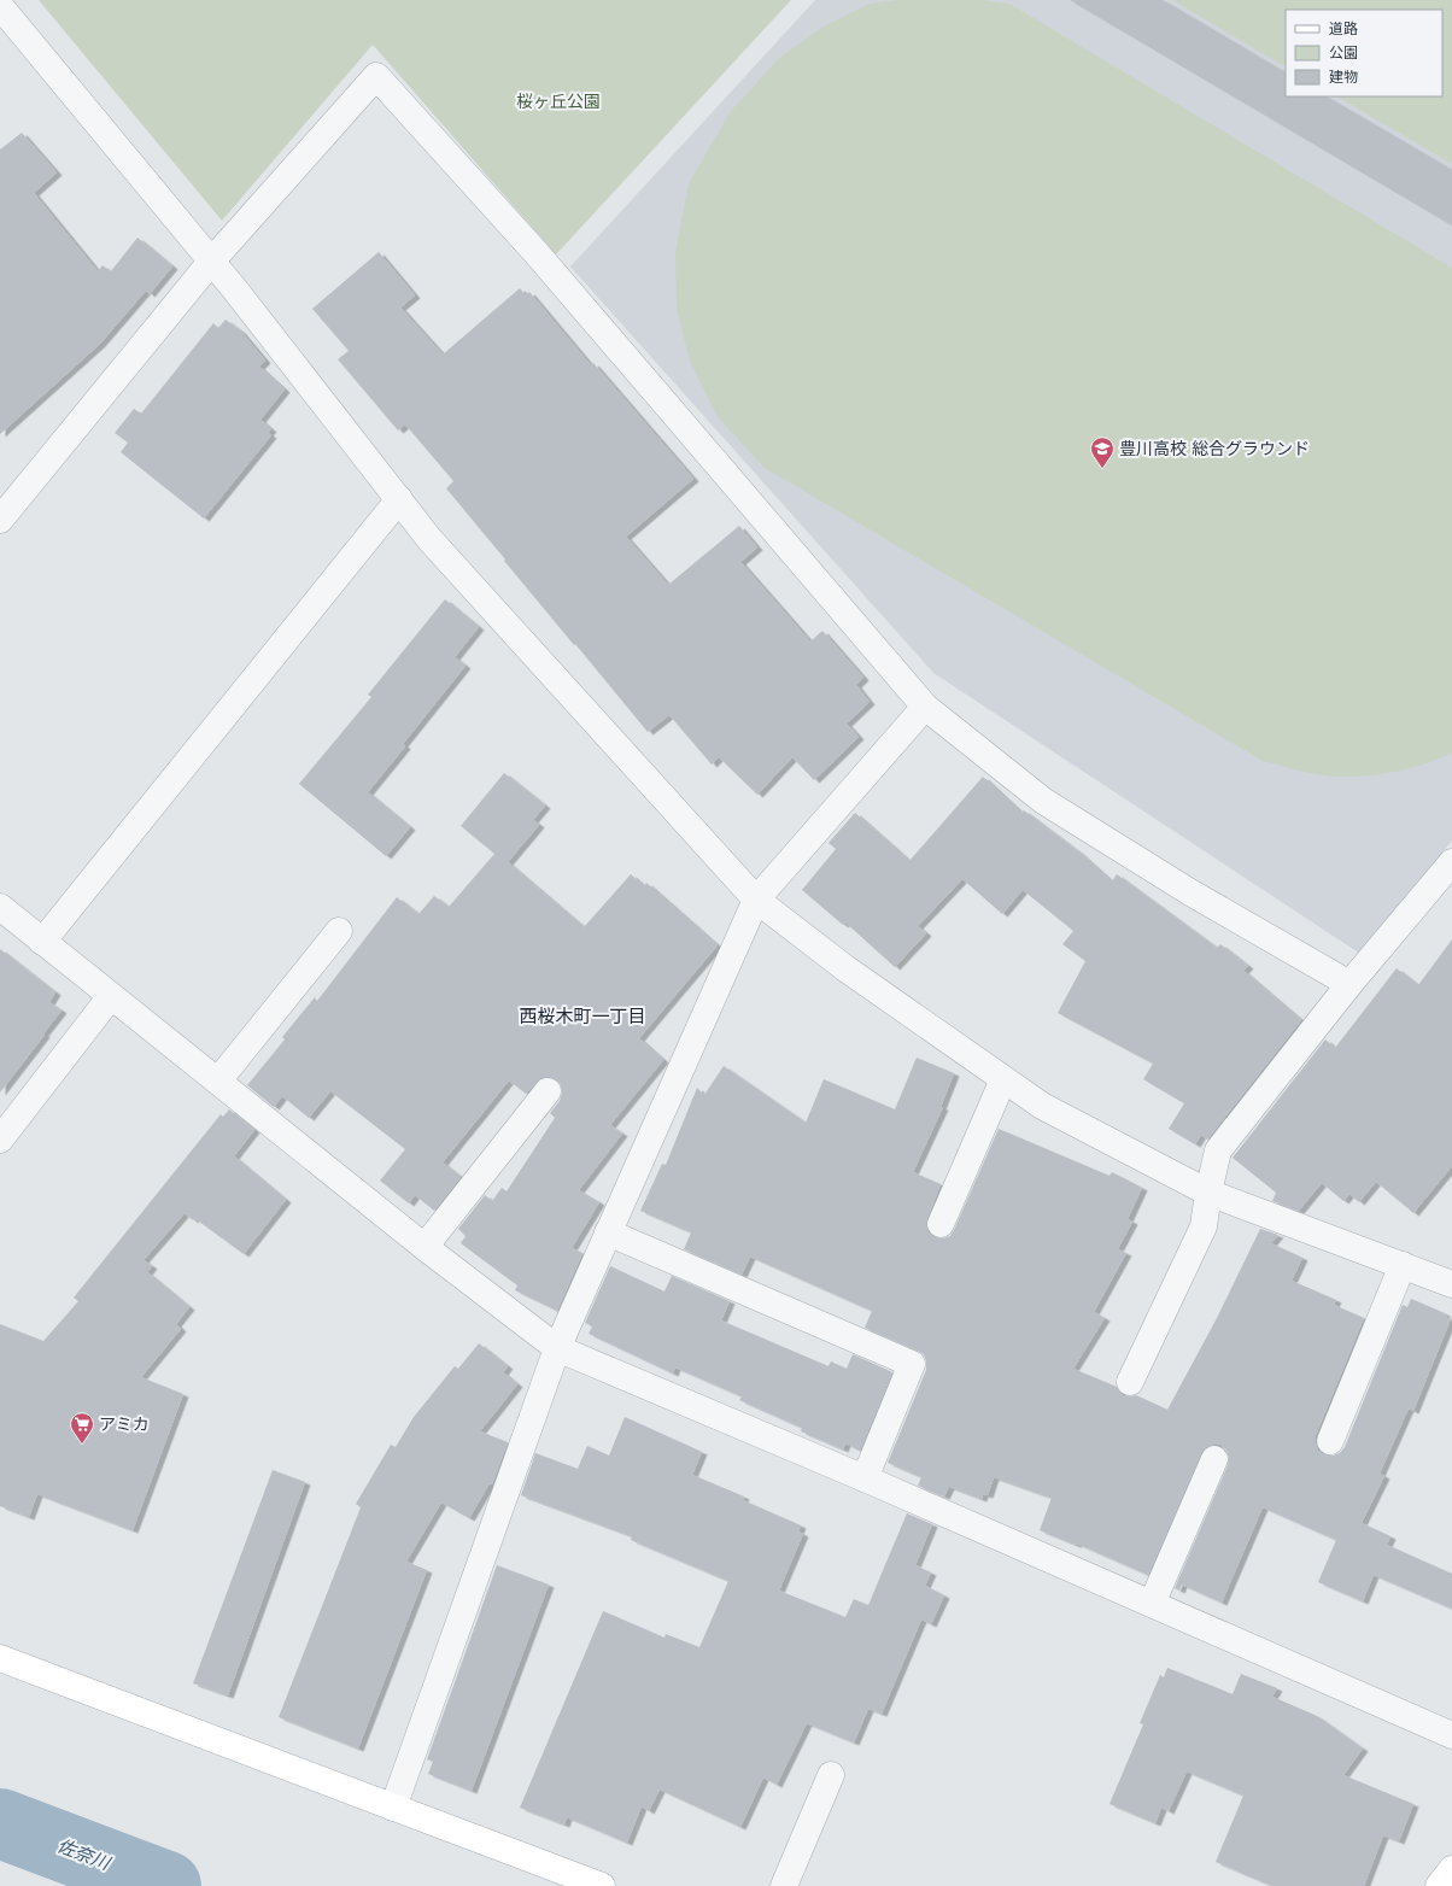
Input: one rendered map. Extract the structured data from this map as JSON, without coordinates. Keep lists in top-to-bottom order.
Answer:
{
  "districts": ["西桜木町一丁目"],
  "water": ["佐奈川"],
  "parks": ["桜ヶ丘公園"],
  "places": {
    "school or university": ["豊川高校 総合グラウンド"],
    "supermarket": ["アミカ"]
  },
  "legend": ["道路", "公園", "建物"]
}
